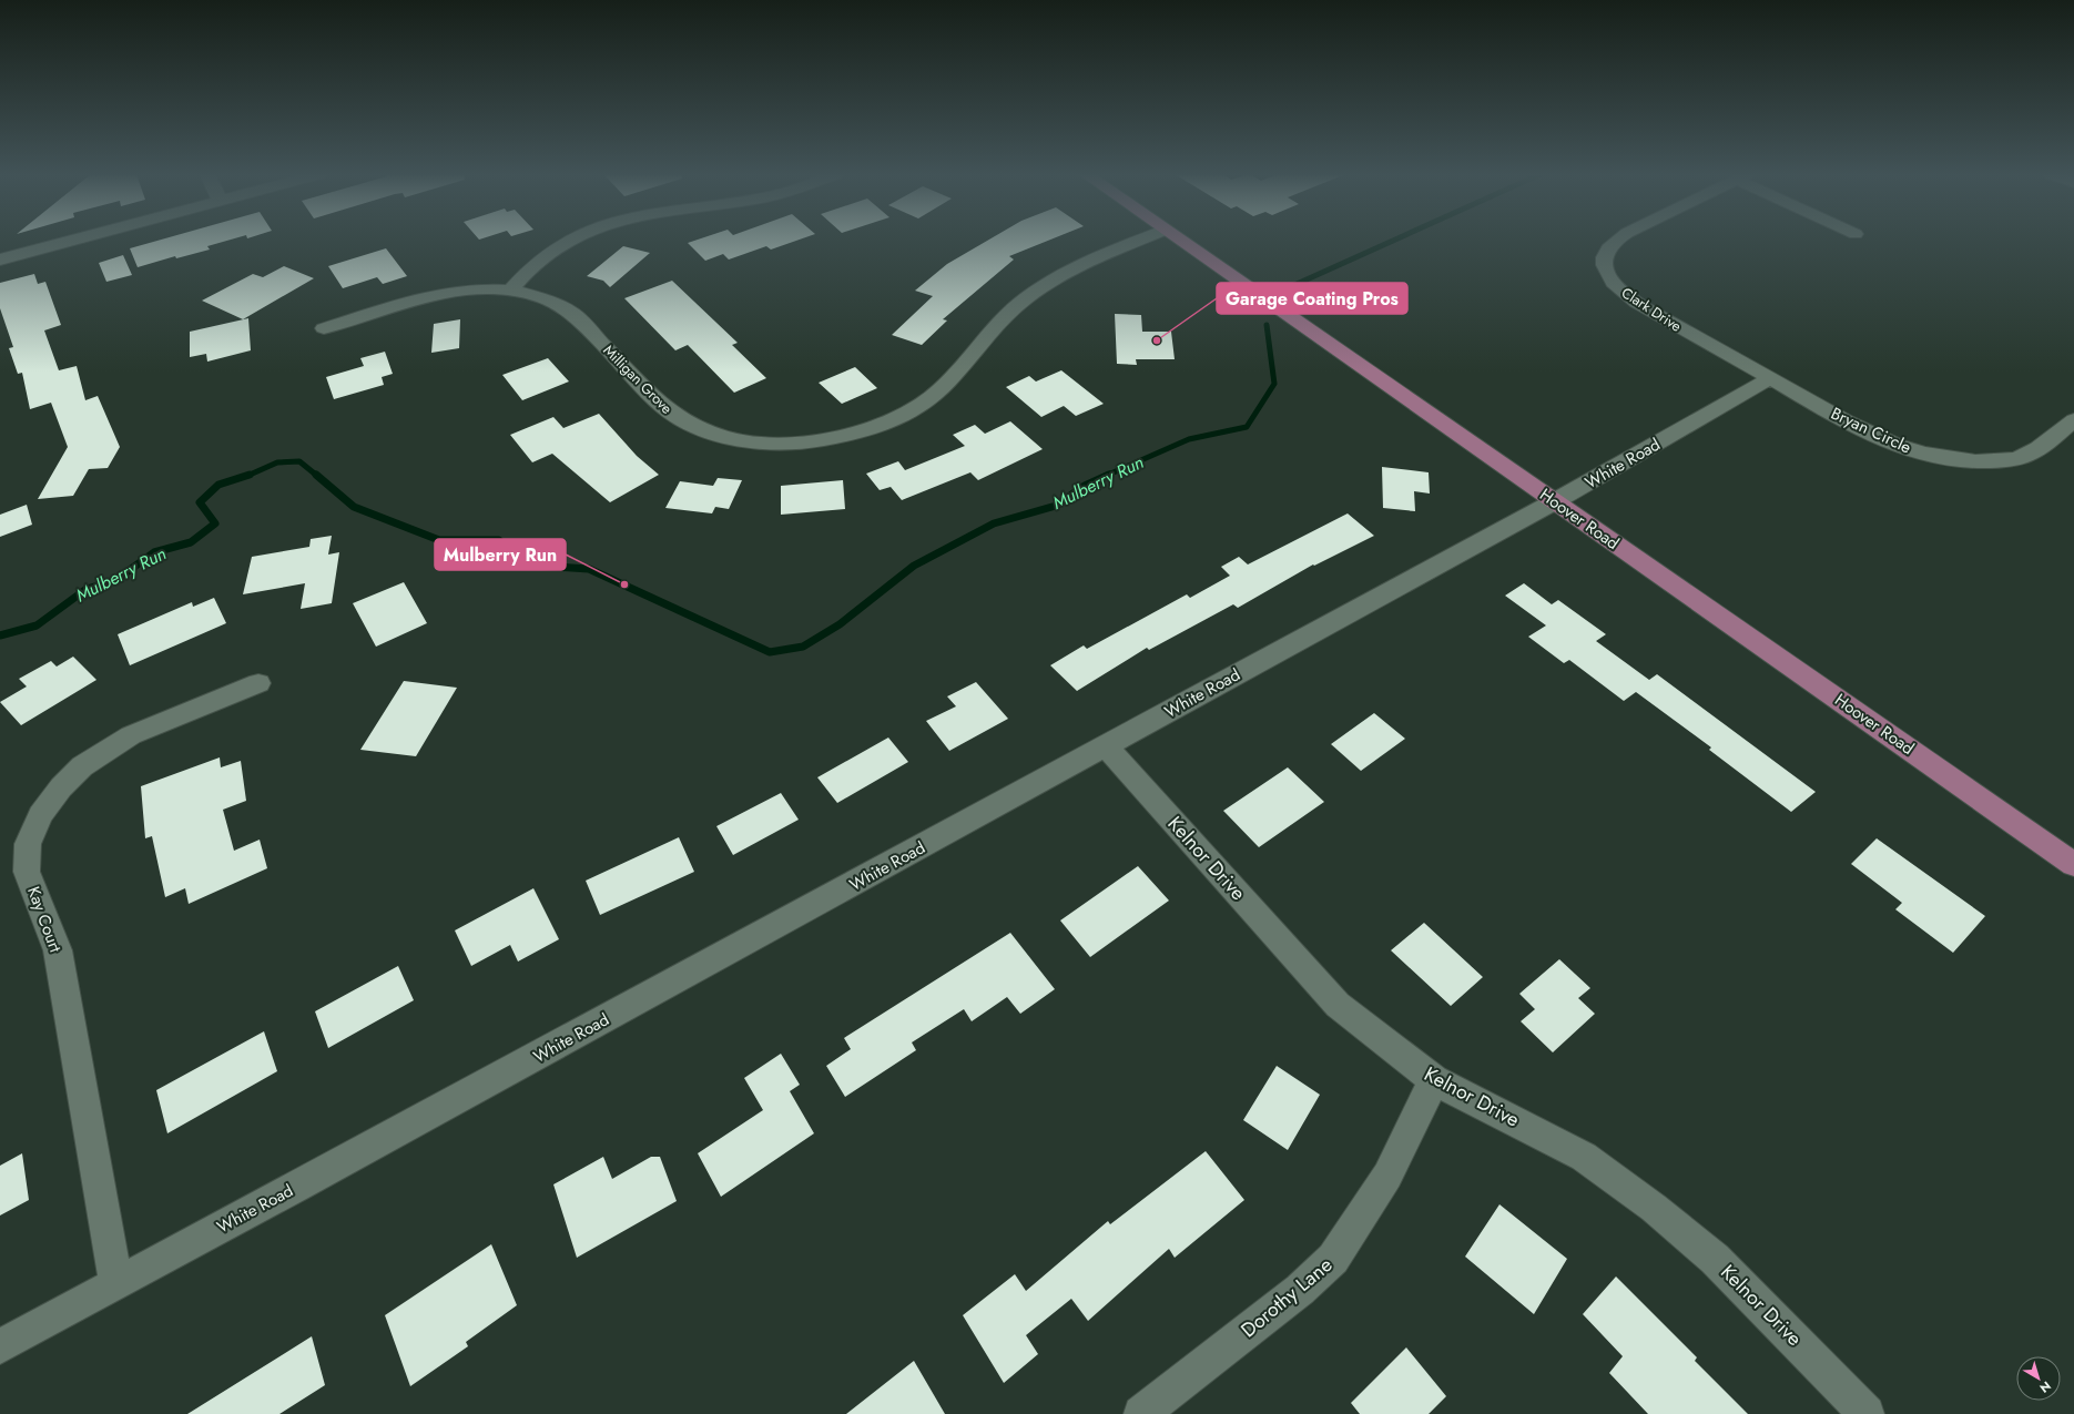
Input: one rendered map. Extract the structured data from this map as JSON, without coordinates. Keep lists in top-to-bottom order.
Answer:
{
  "streets": {
    "main road": ["Hoover Road"],
    "street": [
      "Clark Drive",
      "Milligan Grove",
      "Bryan Circle",
      "White Road",
      "Kelnor Drive",
      "Kay Court",
      "Dorothy Lane"
    ]
  },
  "crossings": [
    ["Clark Drive", "Bryan Circle"],
    ["Clark Drive", "White Road"],
    ["Bryan Circle", "White Road"],
    ["White Road", "Hoover Road"],
    ["White Road", "Kelnor Drive"],
    ["White Road", "Kay Court"],
    ["Kelnor Drive", "Dorothy Lane"]
  ],
  "water": ["Mulberry Run"],
  "places": ["Garage Coating Pros", "Mulberry Run"],
  "north": "bottom right"
}
